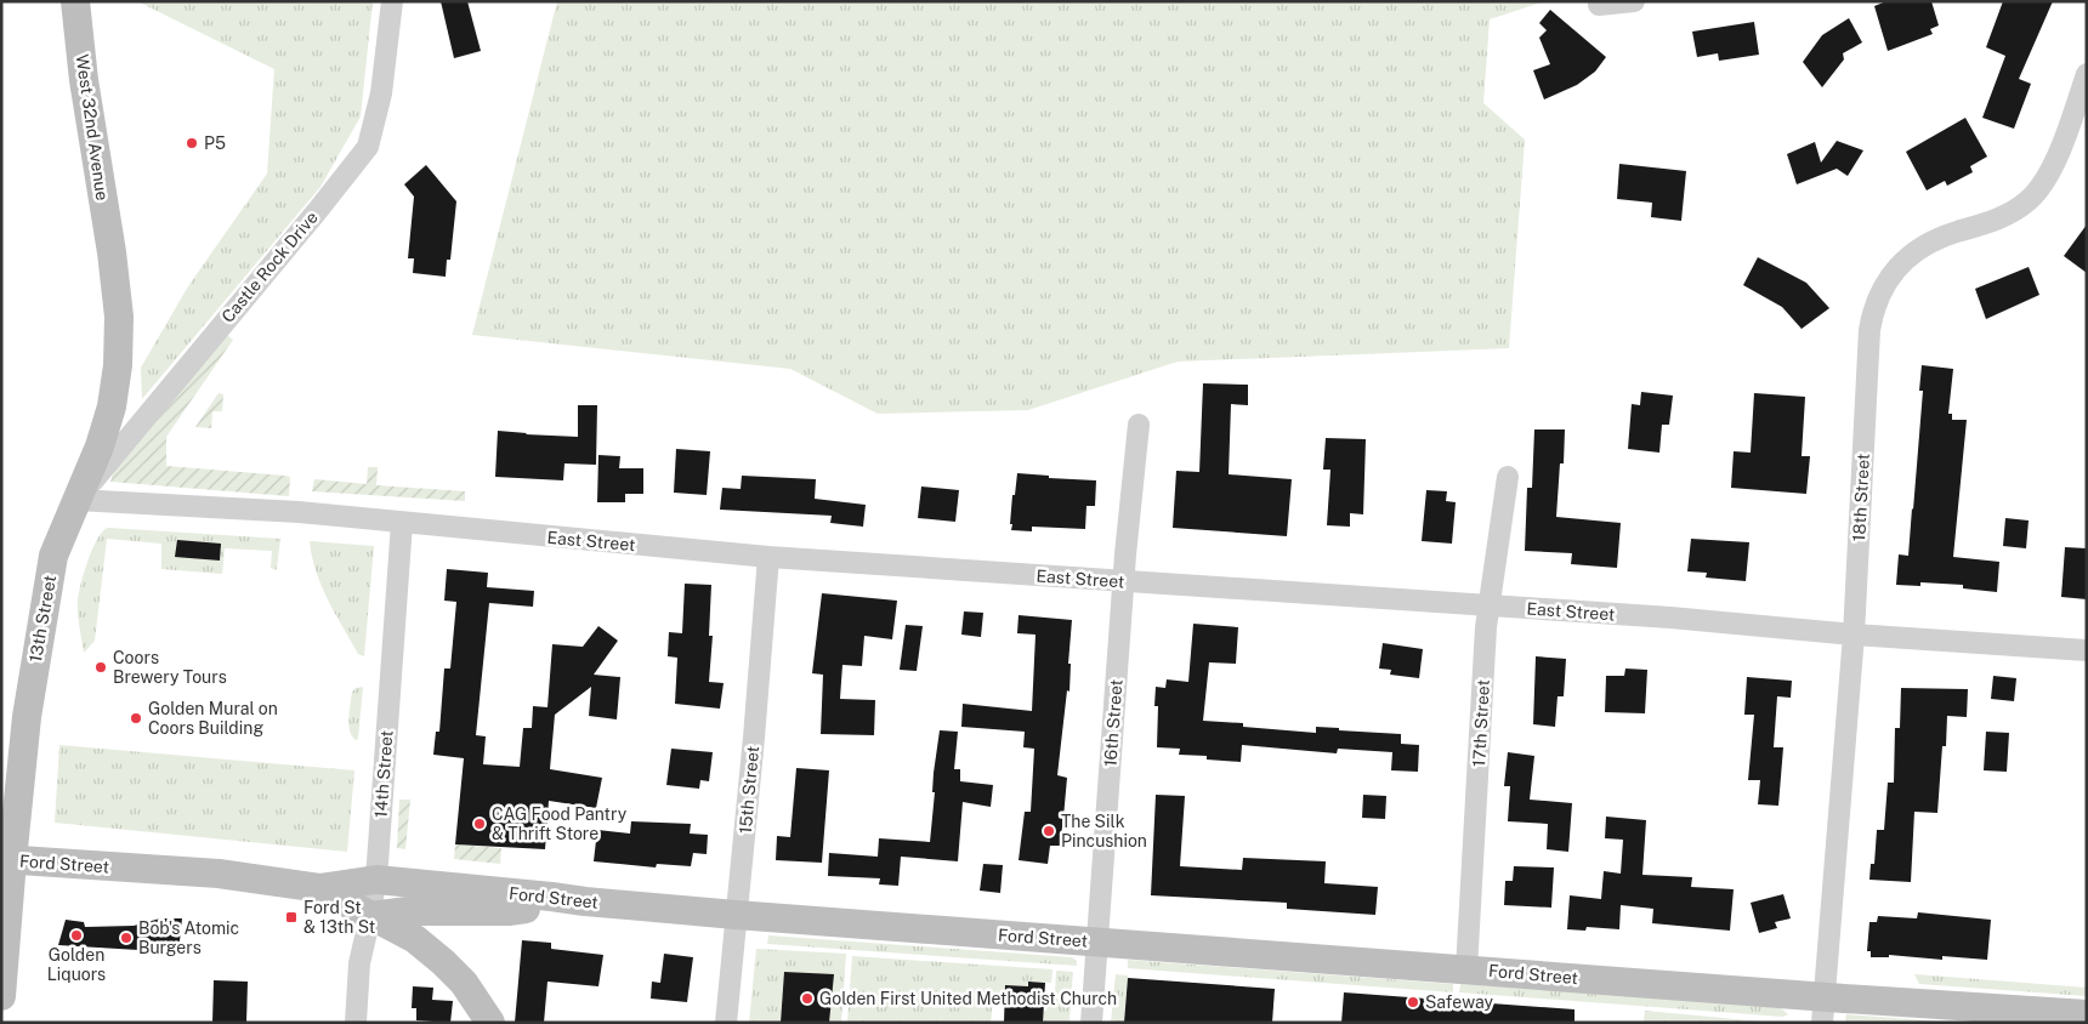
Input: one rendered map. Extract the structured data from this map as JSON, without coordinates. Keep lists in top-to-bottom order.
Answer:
{
  "streets": {
    "main road": ["West 32nd Avenue", "13th Street", "Ford Street"],
    "street": [
      "Castle Rock Drive",
      "18th Street",
      "East Street",
      "16th Street",
      "17th Street",
      "14th Street",
      "15th Street"
    ]
  },
  "crossings": [
    ["West 32nd Avenue", "13th Street"],
    ["Castle Rock Drive", "East Street"],
    ["Castle Rock Drive", "13th Street"],
    ["18th Street", "East Street"],
    ["18th Street", "Ford Street"],
    ["East Street", "13th Street"],
    ["East Street", "16th Street"],
    ["East Street", "17th Street"],
    ["East Street", "14th Street"],
    ["East Street", "15th Street"],
    ["13th Street", "Ford Street"],
    ["16th Street", "Ford Street"],
    ["17th Street", "Ford Street"],
    ["14th Street", "Ford Street"],
    ["15th Street", "Ford Street"]
  ],
  "places": {
    "other": [
      "P5",
      "Coors Brewery Tours",
      "Golden Mural on Coors Building",
      "CAG Food Pantry & Thrift Store",
      "The Silk Pincushion",
      "Golden Liquors",
      "Bob's Atomic Burgers",
      "Golden First United Methodist Church",
      "Safeway"
    ],
    "transit": ["Ford St & 13th St"]
  }
}
